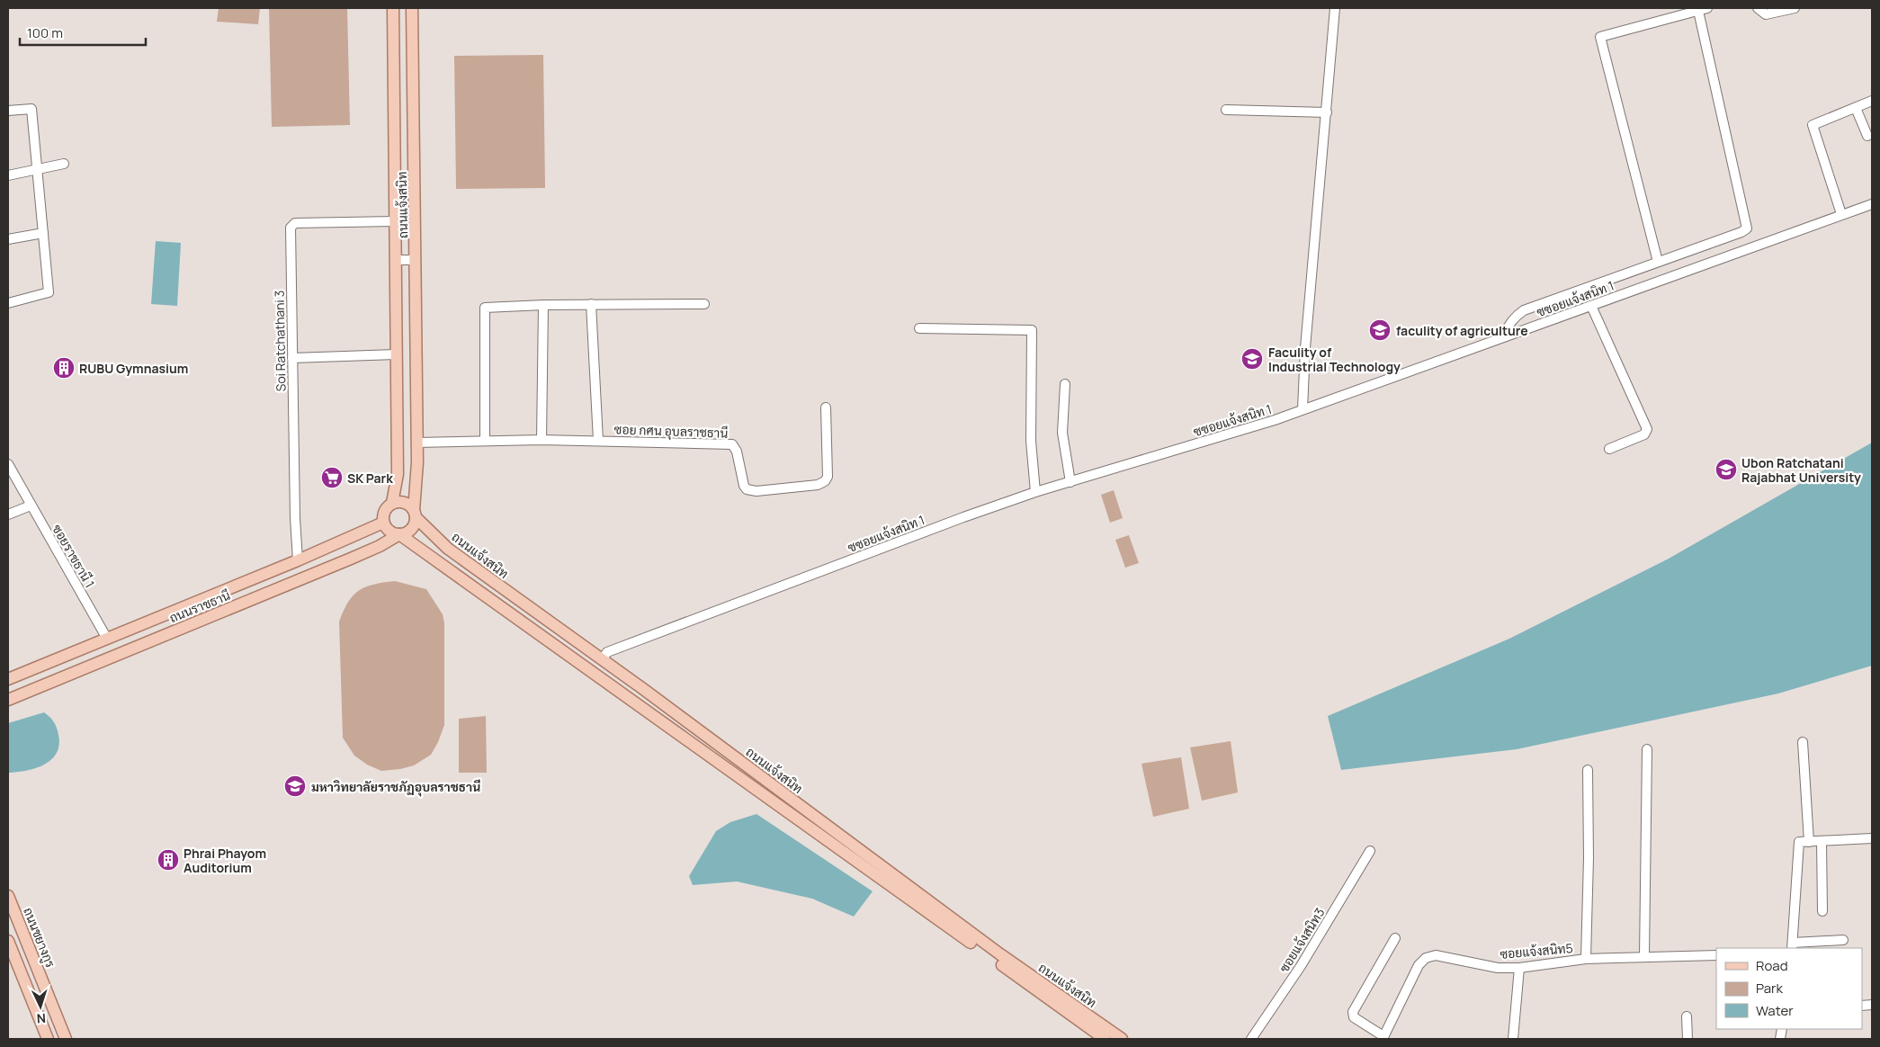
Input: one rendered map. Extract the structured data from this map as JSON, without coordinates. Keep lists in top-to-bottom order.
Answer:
{
  "streets": {
    "main road": ["ถนนแจ้งสนิท", "ถนนราชธานี", "ถนนชยางกูร"],
    "street": [
      "ซซอยแจ้งสนิท 1",
      "Soi Ratchathani 3",
      "ซอย กศน อุบลราชธานี",
      "ซอยราชธานี 1",
      "ซอยแจ้งสนิท3",
      "ซอยแจ้งสนิท5"
    ]
  },
  "crossings": [
    ["ถนนแจ้งสนิท", "ซซอยแจ้งสนิท 1"],
    ["ถนนแจ้งสนิท", "Soi Ratchathani 3"],
    ["ถนนแจ้งสนิท", "ซอย กศน อุบลราชธานี"],
    ["ถนนแจ้งสนิท", "ถนนราชธานี"],
    ["Soi Ratchathani 3", "ถนนราชธานี"],
    ["ซอยราชธานี 1", "ถนนราชธานี"]
  ],
  "places": {
    "school or university": [
      "faculity of agriculture",
      "Faculity of Industrial Technology",
      "Ubon Ratchatani Rajabhat University",
      "มหาวิทยาลัยราชภัฏอุบลราชธานี"
    ],
    "building": ["RUBU Gymnasium", "Phrai Phayom Auditorium"],
    "supermarket": ["SK Park"]
  },
  "legend": ["Road", "Park", "Water"],
  "scale_bar": "100 m",
  "north": "bottom"
}
